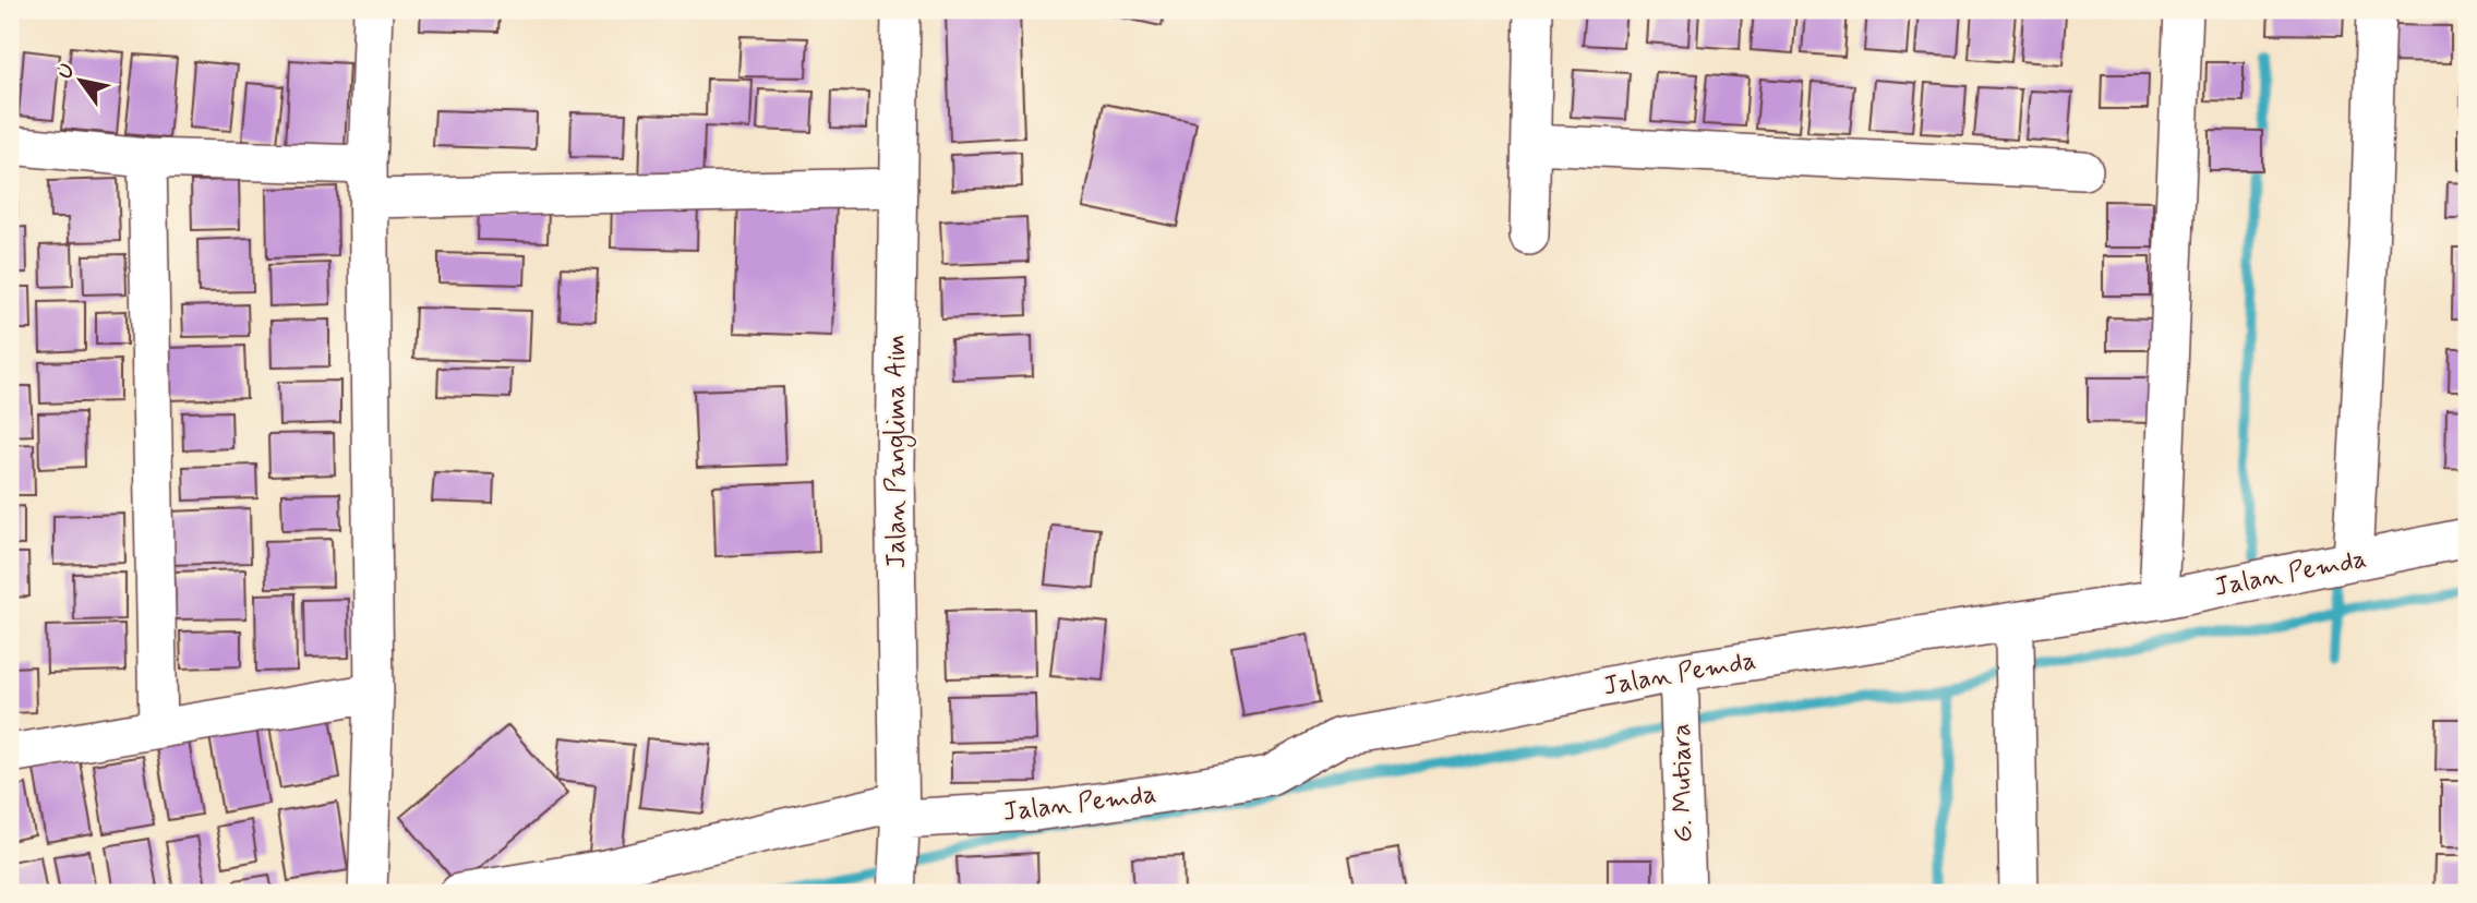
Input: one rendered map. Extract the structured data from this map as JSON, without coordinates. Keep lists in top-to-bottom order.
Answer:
{
  "streets": {
    "street": ["Jalan Panglima Aim", "Jalan Pemda", "G. Mutiara"]
  },
  "crossings": [
    ["Jalan Panglima Aim", "Jalan Pemda"],
    ["Jalan Pemda", "G. Mutiara"]
  ],
  "north": "top left"
}
